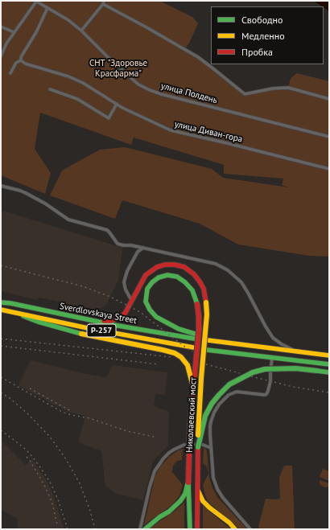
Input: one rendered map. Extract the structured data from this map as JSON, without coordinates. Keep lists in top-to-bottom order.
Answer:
{
  "streets": {
    "main road": ["Sverdlovskaya Street", "Р-257", "Николаевский мост"],
    "street": ["улица Полдень", "улица Диван-гора"]
  },
  "crossings": [
    ["Sverdlovskaya Street", "Николаевский мост"]
  ],
  "parks": ["СНТ \"Здоровье Красфарма\""],
  "legend": ["Свободно", "Медленно", "Пробка"]
}
